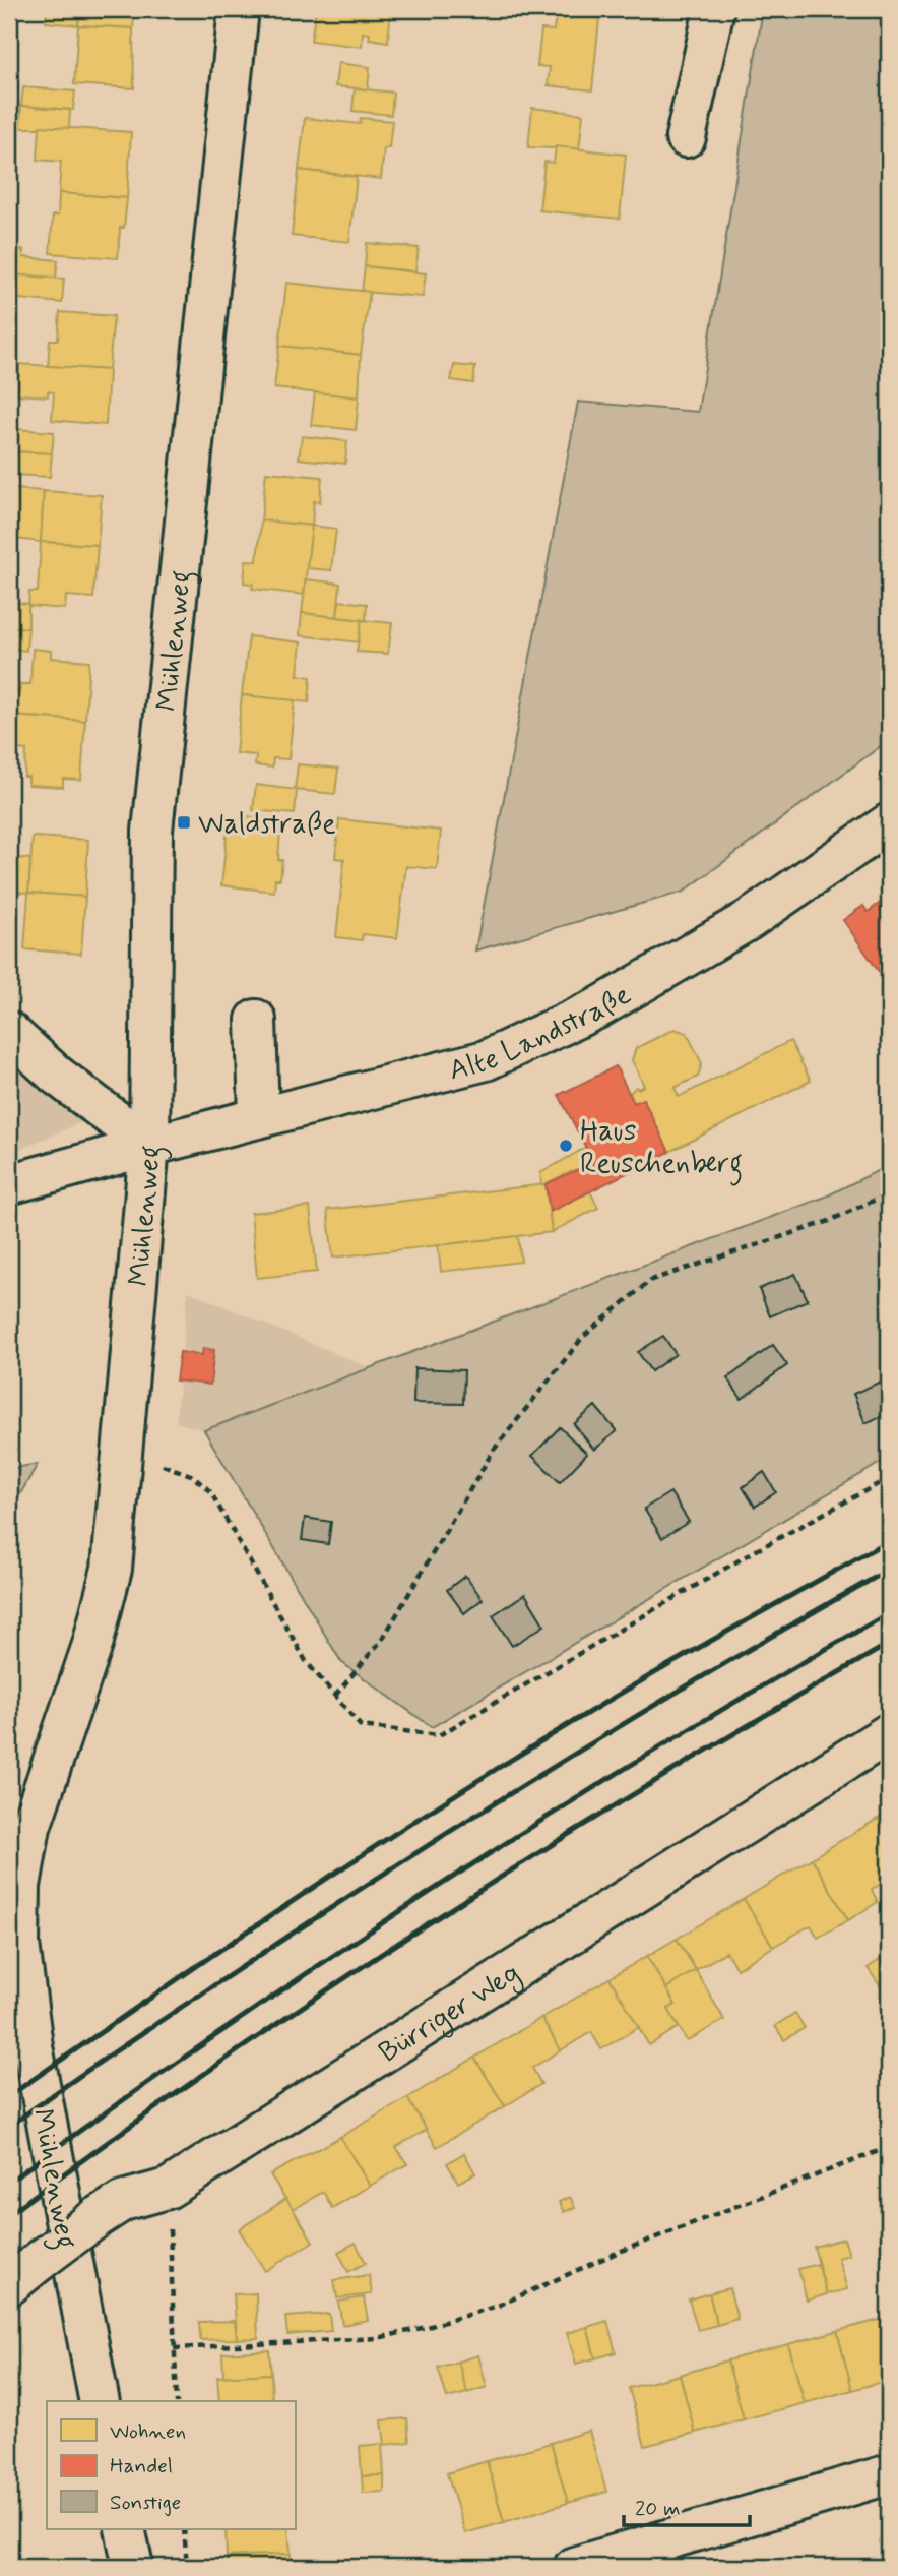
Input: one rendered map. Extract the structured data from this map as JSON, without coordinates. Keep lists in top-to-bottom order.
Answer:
{
  "streets": {
    "street": ["Mühlenweg", "Alte Landstraße", "Bürriger Weg"]
  },
  "crossings": [
    ["Mühlenweg", "Alte Landstraße"]
  ],
  "places": {
    "transit": ["Waldstraße"],
    "other": ["Haus Reuschenberg"]
  },
  "legend": ["Wohnen", "Handel", "Sonstige"],
  "scale_bar": "20 m"
}
